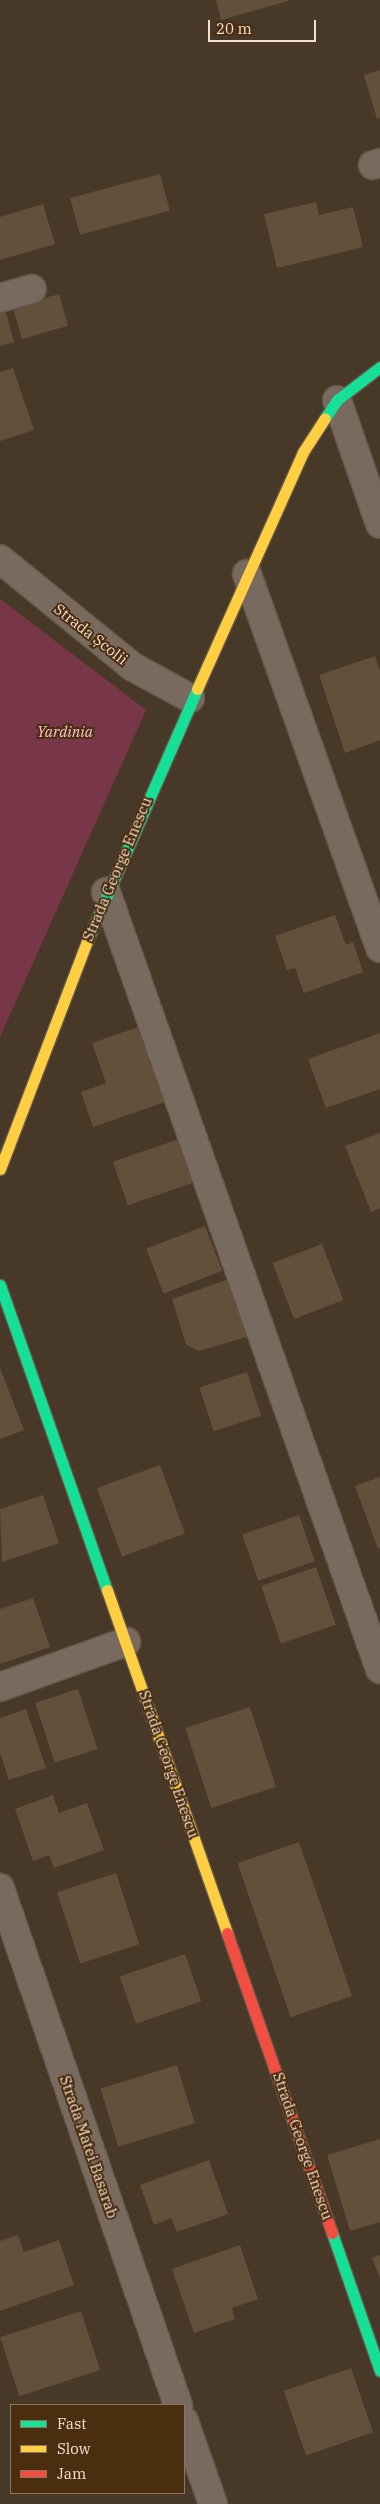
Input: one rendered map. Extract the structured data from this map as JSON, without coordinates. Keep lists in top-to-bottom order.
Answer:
{
  "streets": {
    "street": ["Strada Școlii", "Strada George Enescu", "Strada Matei Basarab"]
  },
  "crossings": [
    ["Strada Școlii", "Strada George Enescu"]
  ],
  "parks": ["Yardinia"],
  "legend": ["Fast", "Slow", "Jam"],
  "scale_bar": "20 m"
}
